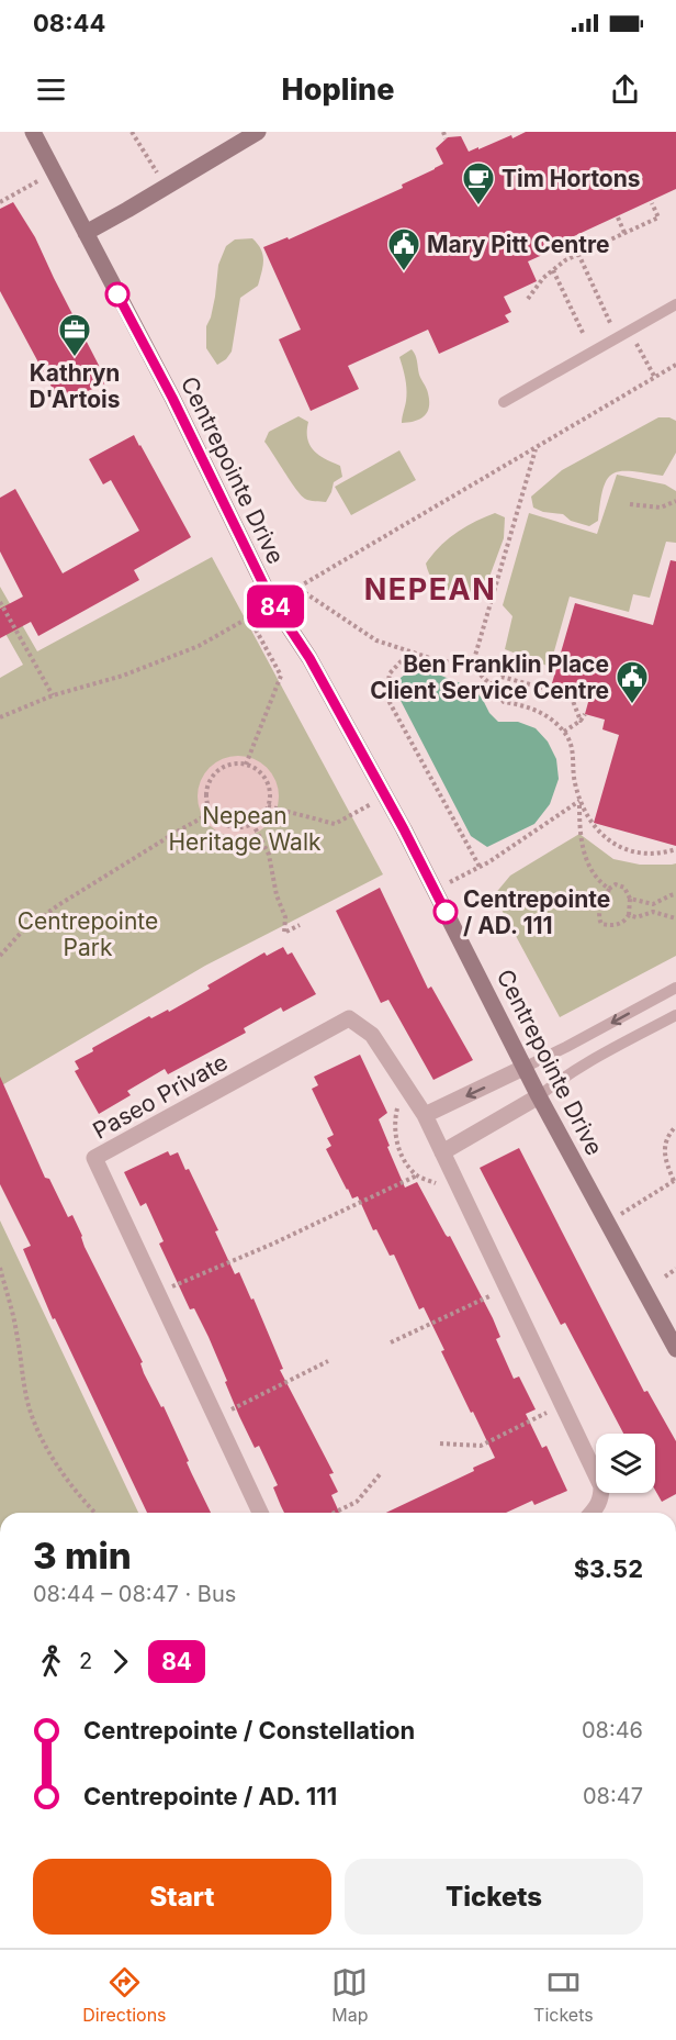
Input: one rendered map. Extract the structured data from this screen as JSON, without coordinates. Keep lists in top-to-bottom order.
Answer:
{
  "streets": {
    "street": ["Centrepointe Drive", "Paseo Private"]
  },
  "districts": ["NEPEAN"],
  "parks": ["Nepean Heritage Walk", "Centrepointe Park"],
  "places": {
    "cafe": ["Tim Hortons"],
    "public building": ["Mary Pitt Centre", "Ben Franklin Place Client Service Centre"],
    "office": ["Kathryn D'Artois"],
    "other": ["Centrepointe / AD. 111"]
  },
  "lines": ["bus line 84"],
  "page": {
    "status": "08:44",
    "header": "Hopline",
    "on_map": "84",
    "heading": ["3 min", "08:44 – 08:47 · Bus", "$3.52"],
    "legs": ["2", "84"],
    "list": [
      {
        "name": "Centrepointe / Constellation",
        "value": "08:46"
      },
      {
        "name": "Centrepointe / AD. 111",
        "value": "08:47"
      }
    ],
    "buttons": ["Start", "Tickets"],
    "tabs": ["Directions", "Map", "Tickets"]
  }
}
